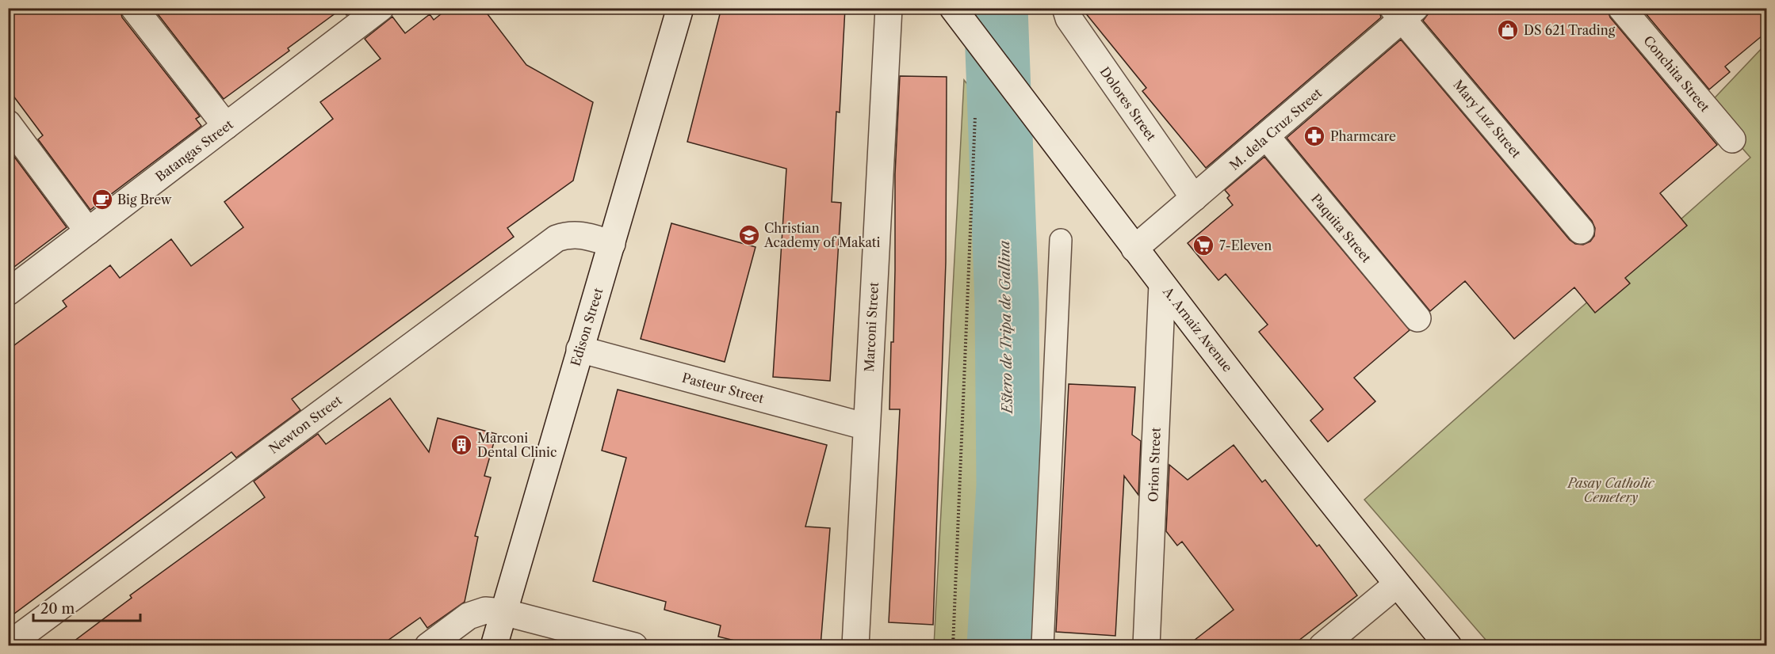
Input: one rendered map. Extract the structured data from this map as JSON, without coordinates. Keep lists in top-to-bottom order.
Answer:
{
  "streets": {
    "street": [
      "Conchita Street",
      "Dolores Street",
      "Mary Luz Street",
      "M. dela Cruz Street",
      "Batangas Street",
      "Paquita Street",
      "Edison Street",
      "Marconi Street",
      "A. Arnaiz Avenue",
      "Pasteur Street",
      "Newton Street",
      "Orion Street"
    ]
  },
  "crossings": [
    ["Dolores Street", "M. dela Cruz Street"],
    ["Mary Luz Street", "M. dela Cruz Street"],
    ["M. dela Cruz Street", "Paquita Street"],
    ["M. dela Cruz Street", "A. Arnaiz Avenue"],
    ["Edison Street", "Pasteur Street"],
    ["Edison Street", "Newton Street"],
    ["Marconi Street", "Pasteur Street"],
    ["A. Arnaiz Avenue", "Orion Street"]
  ],
  "water": ["Estero de Tripa de Gallina"],
  "parks": ["Pasay Catholic Cemetery"],
  "places": {
    "shop": ["DS 621 Trading"],
    "pharmacy": ["Pharmcare"],
    "cafe": ["Big Brew"],
    "school or university": ["Christian Academy of Makati"],
    "supermarket": ["7-Eleven"],
    "building": ["Marconi Dental Clinic"]
  },
  "scale_bar": "20 m"
}
